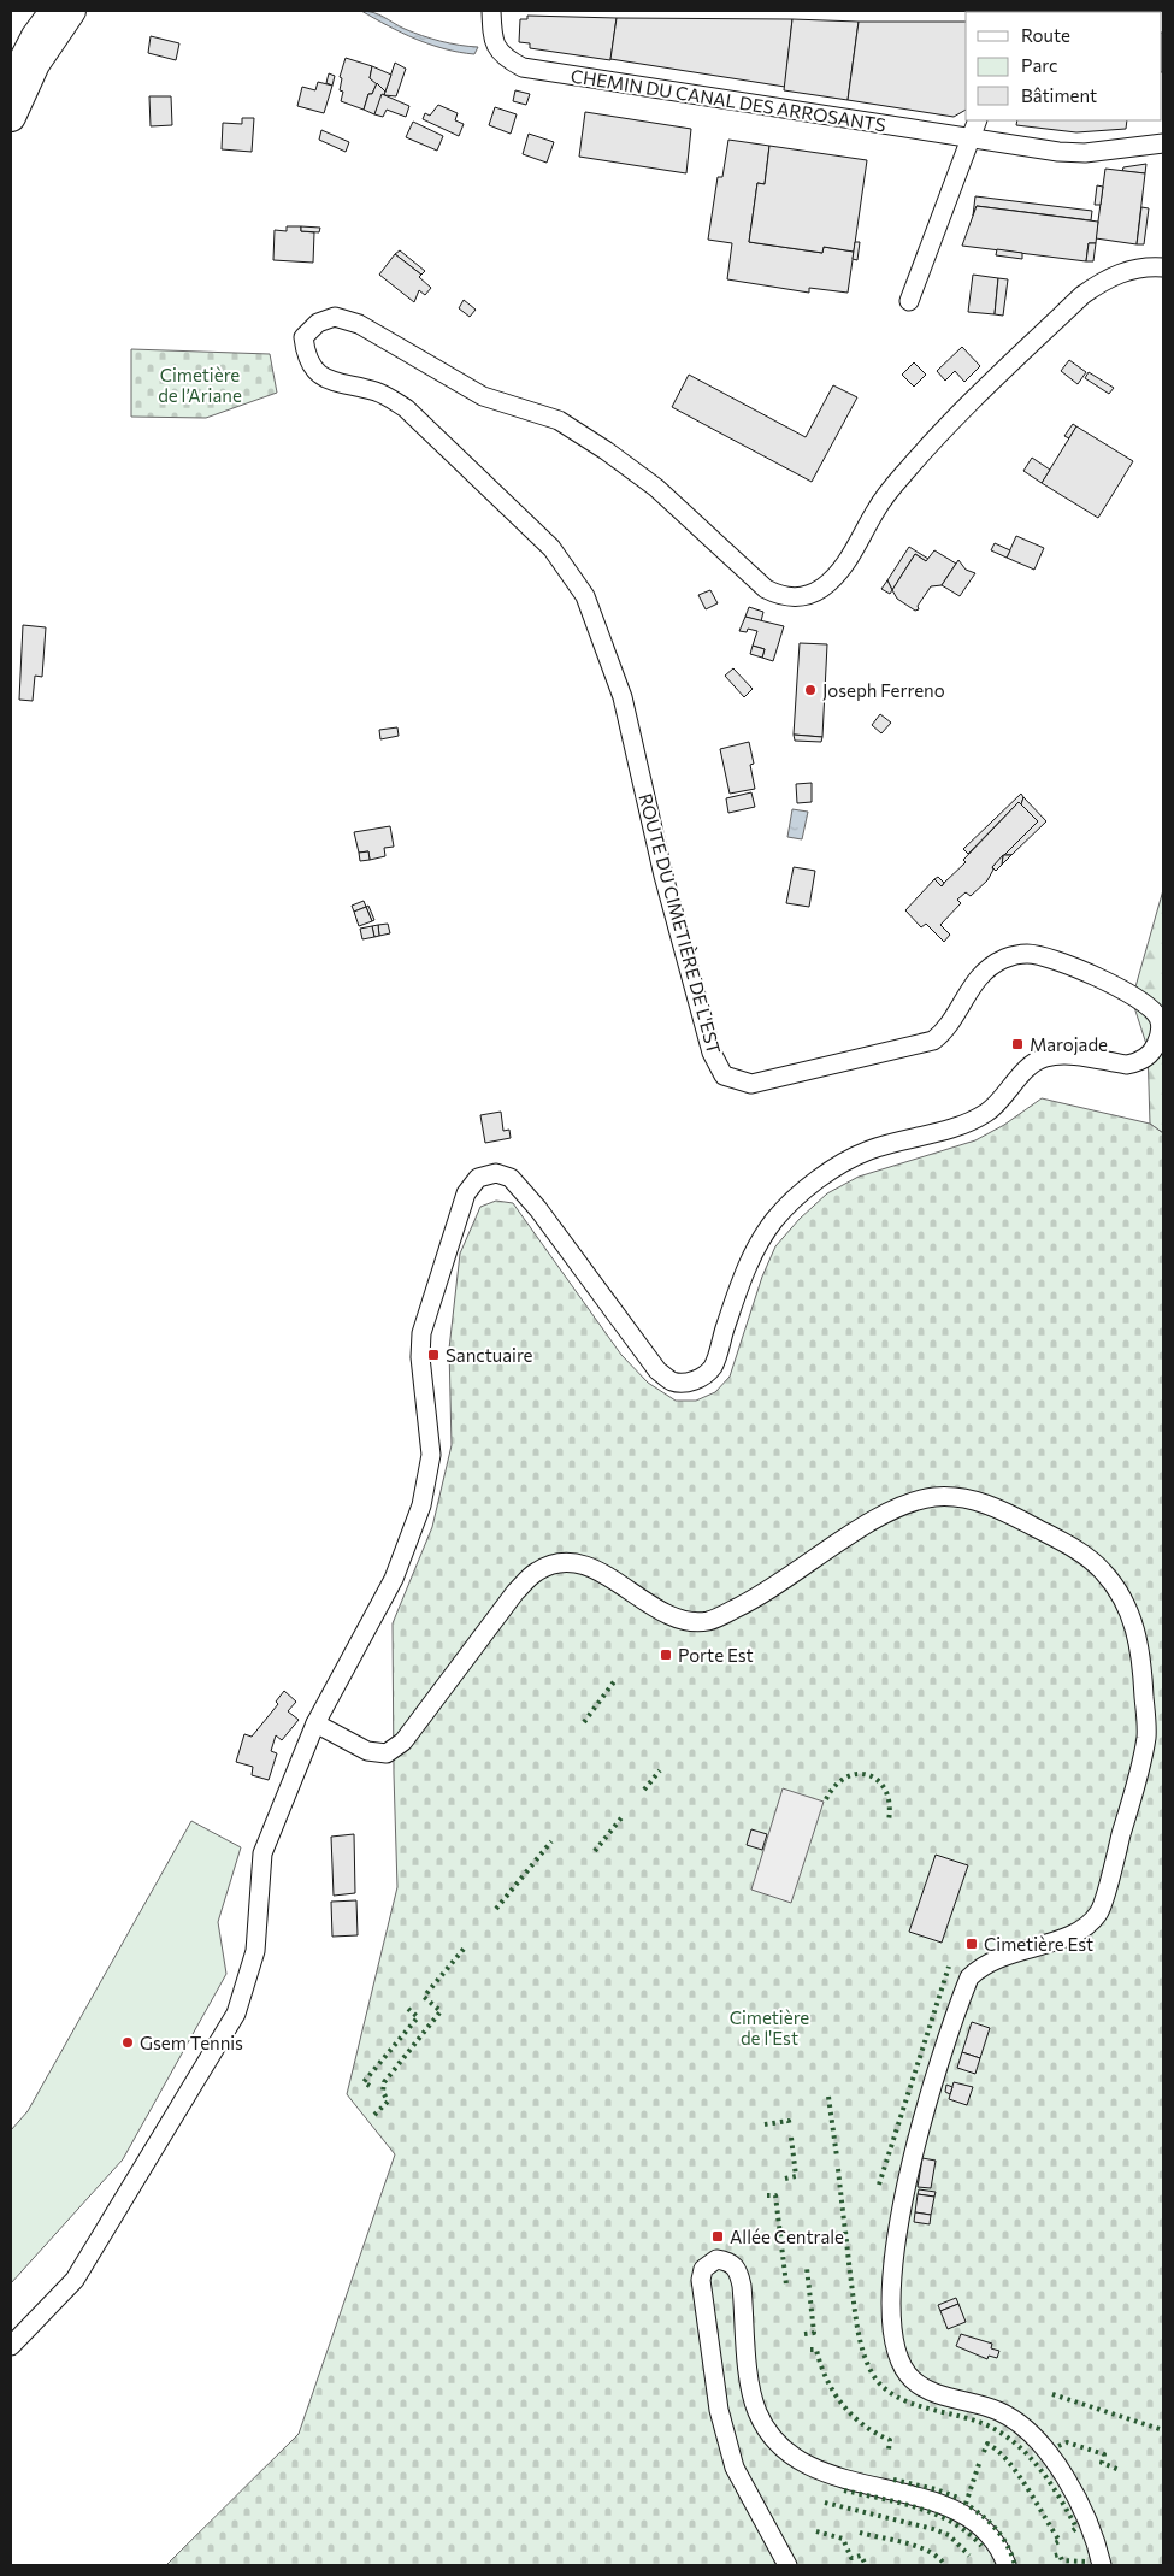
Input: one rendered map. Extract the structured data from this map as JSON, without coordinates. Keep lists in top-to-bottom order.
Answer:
{
  "streets": {
    "street": ["CHEMIN DU CANAL DES ARROSANTS", "ROUTE DU CIMETIÈRE DE L'EST"]
  },
  "parks": ["Cimetière de l’Ariane", "Cimetière de l'Est"],
  "places": {
    "other": ["Joseph Ferreno", "Gsem Tennis"],
    "transit": [
      "Marojade",
      "Sanctuaire",
      "Porte Est",
      "Cimetière Est",
      "Allée Centrale"
    ]
  },
  "legend": ["Route", "Parc", "Bâtiment"]
}
